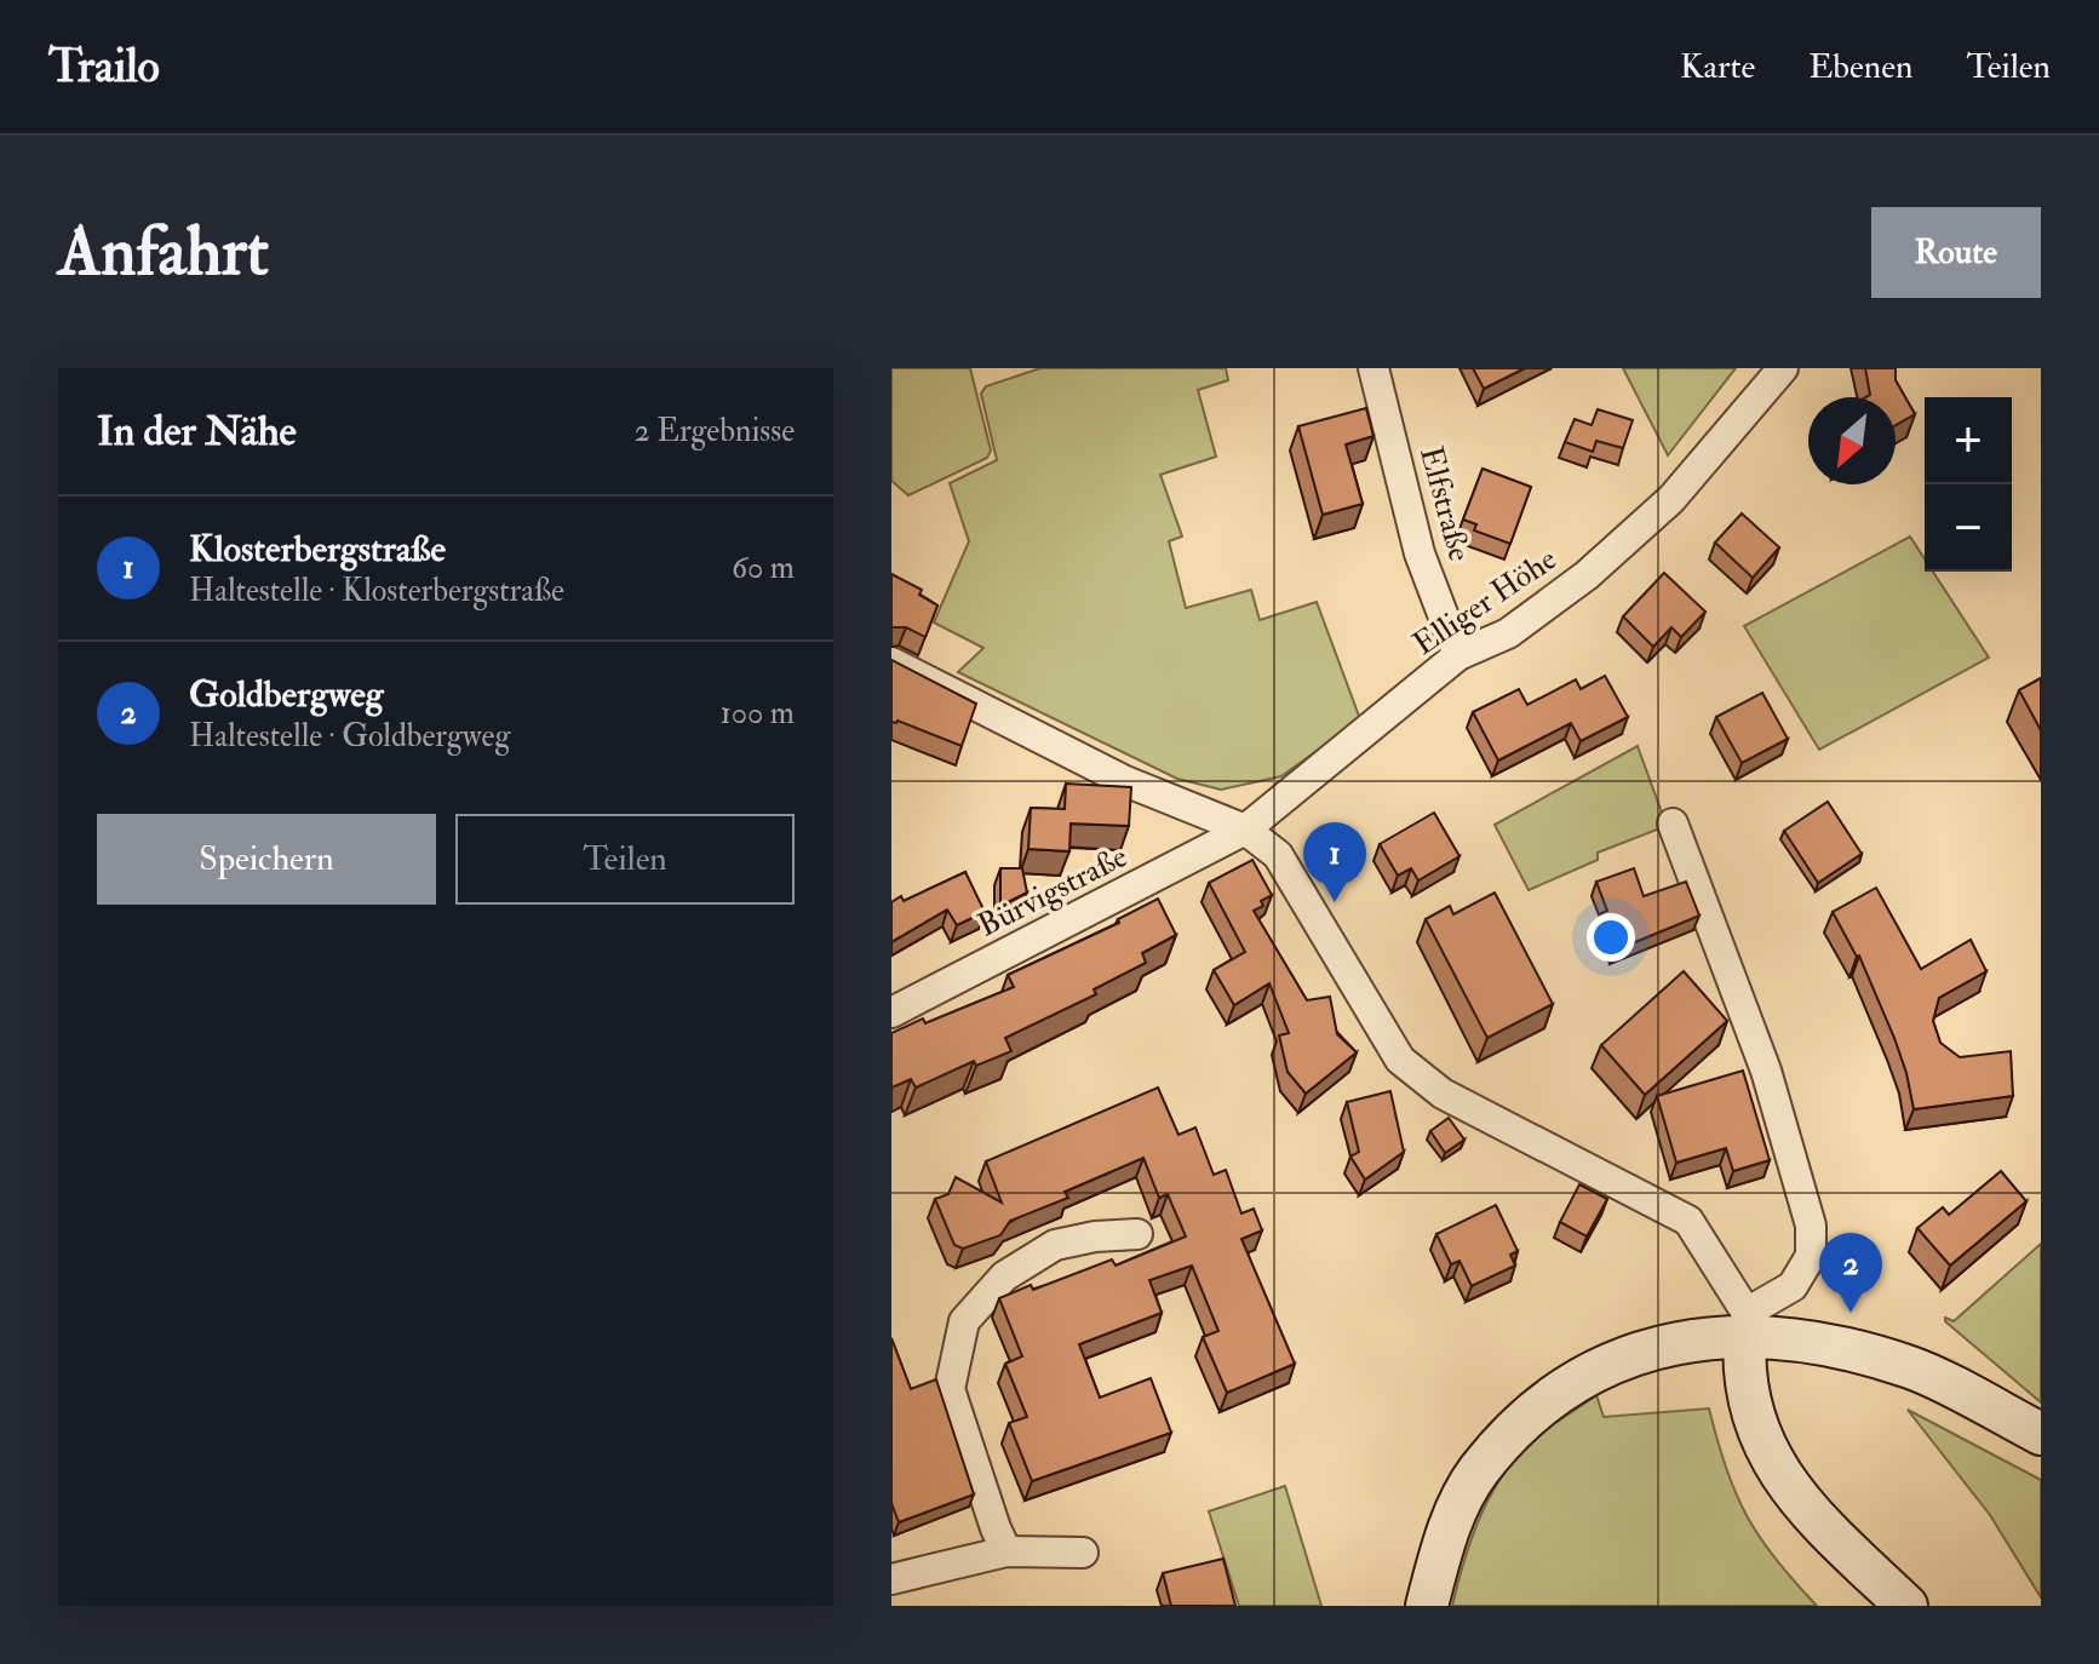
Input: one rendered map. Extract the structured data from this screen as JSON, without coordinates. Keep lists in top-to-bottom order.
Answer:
{
  "streets": {
    "street": ["Elfstraße", "Elliger Höhe", "Bürvigstraße"]
  },
  "crossings": [
    ["Elfstraße", "Elliger Höhe"],
    ["Elliger Höhe", "Bürvigstraße"]
  ],
  "north": "bottom left",
  "page": {
    "header": "Trailo",
    "nav": ["Karte", "Ebenen", "Teilen"],
    "buttons": [
      "Route",
      ["Speichern", "Teilen"]
    ],
    "title": "Anfahrt",
    "heading": ["In der Nähe", "2 Ergebnisse"],
    "map_buttons": ["+", "−"],
    "list": [
      {
        "mark": "1",
        "name": "Klosterbergstraße",
        "note": "Haltestelle · Klosterbergstraße",
        "value": "60 m"
      },
      {
        "mark": "2",
        "name": "Goldbergweg",
        "note": "Haltestelle · Goldbergweg",
        "value": "100 m"
      }
    ],
    "pins": ["1", "2"]
  }
}
